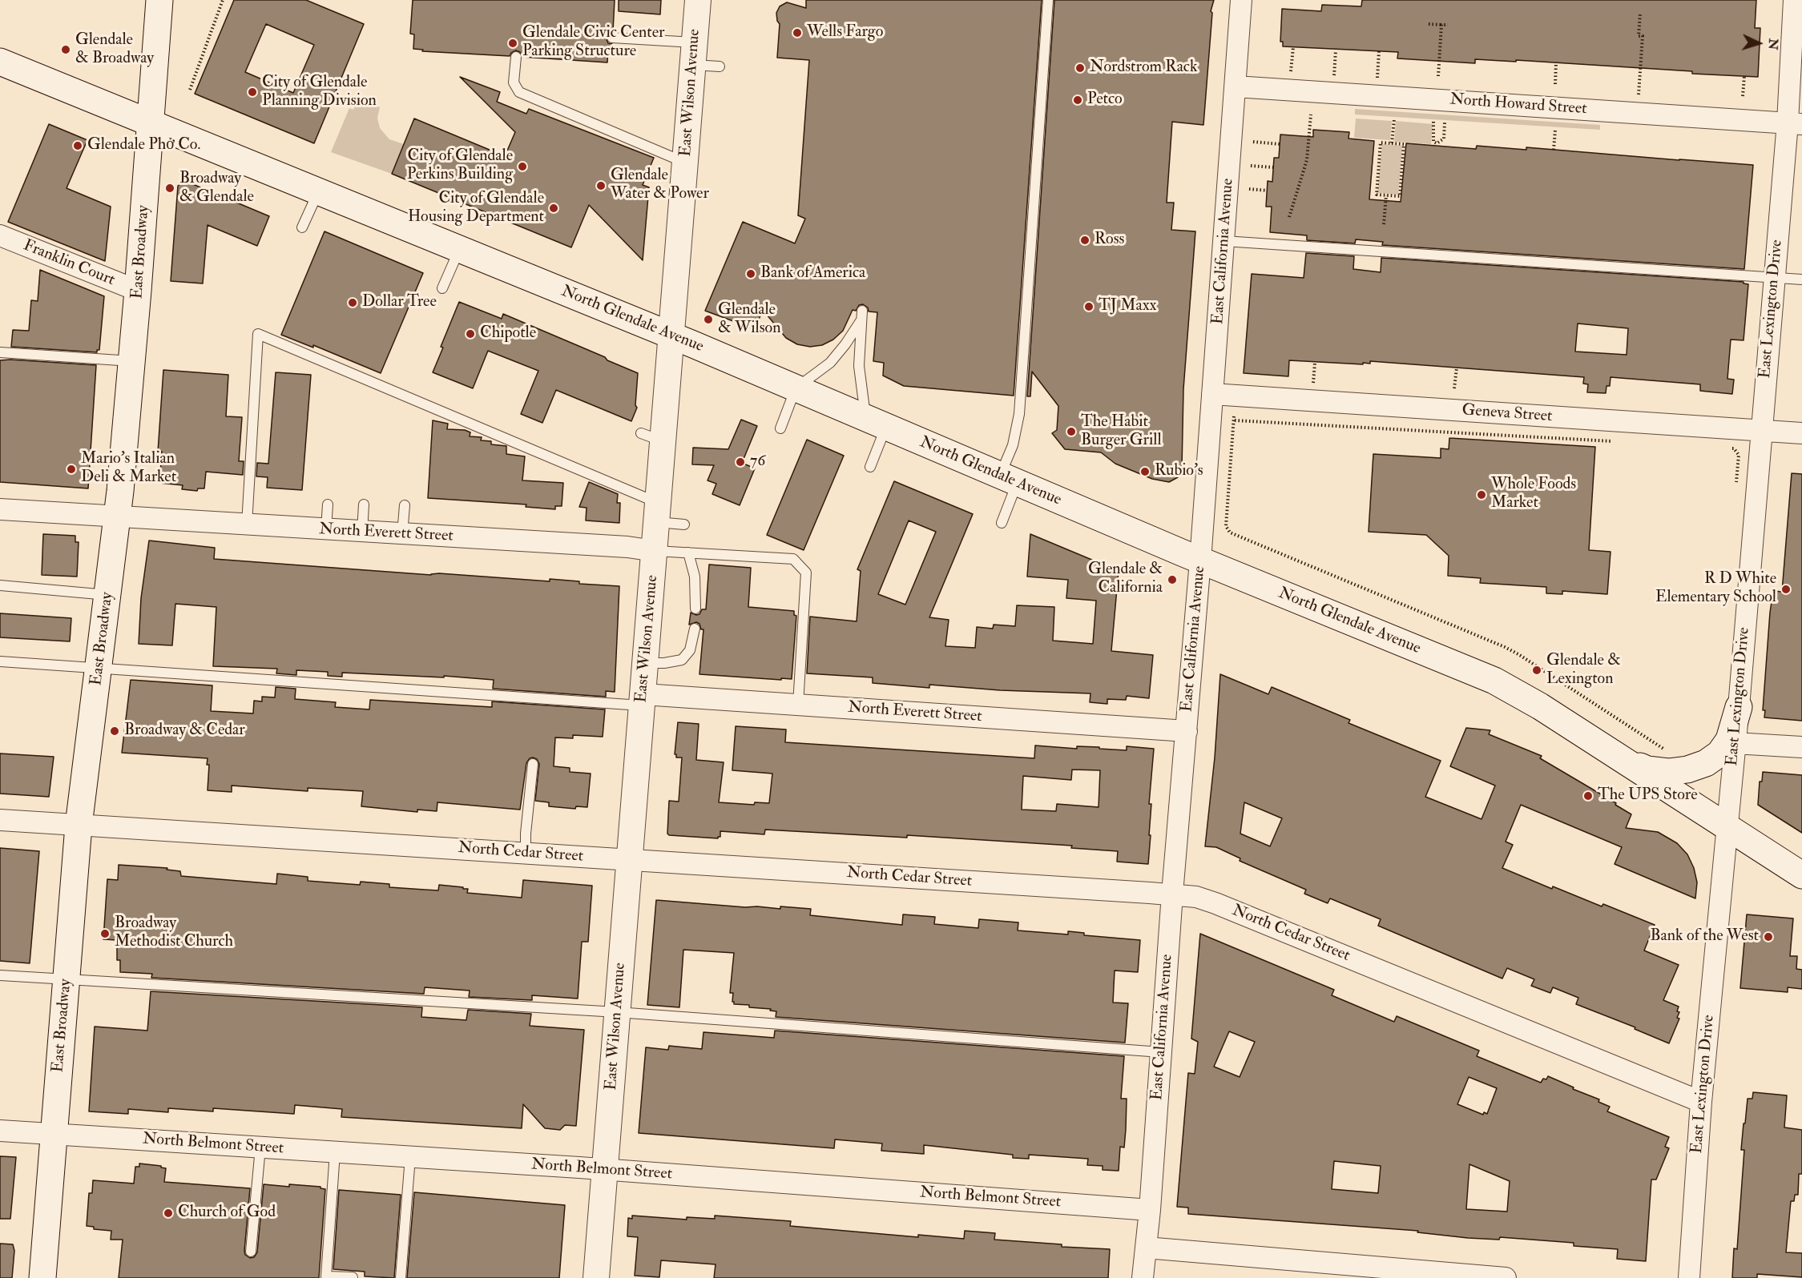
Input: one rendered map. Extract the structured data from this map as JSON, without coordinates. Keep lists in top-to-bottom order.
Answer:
{
  "streets": {
    "main road": ["East Broadway", "North Glendale Avenue"],
    "street": [
      "East Wilson Avenue",
      "North Howard Street",
      "East California Avenue",
      "Franklin Court",
      "East Lexington Drive",
      "Geneva Street",
      "North Everett Street",
      "North Cedar Street",
      "North Belmont Street"
    ]
  },
  "crossings": [
    ["East Wilson Avenue", "North Glendale Avenue"],
    ["East Wilson Avenue", "North Everett Street"],
    ["East Wilson Avenue", "North Cedar Street"],
    ["East Wilson Avenue", "North Belmont Street"],
    ["North Howard Street", "East California Avenue"],
    ["North Howard Street", "East Lexington Drive"],
    ["East California Avenue", "North Glendale Avenue"],
    ["East California Avenue", "Geneva Street"],
    ["East California Avenue", "North Everett Street"],
    ["East California Avenue", "North Cedar Street"],
    ["East California Avenue", "North Belmont Street"],
    ["East Broadway", "Franklin Court"],
    ["East Broadway", "North Glendale Avenue"],
    ["East Broadway", "North Everett Street"],
    ["East Broadway", "North Cedar Street"],
    ["East Broadway", "North Belmont Street"],
    ["East Lexington Drive", "North Glendale Avenue"],
    ["East Lexington Drive", "Geneva Street"],
    ["East Lexington Drive", "North Cedar Street"]
  ],
  "places": [
    "Wells Fargo",
    "Glendale Civic Center Parking Structure",
    "Glendale & Broadway",
    "Nordstrom Rack",
    "City of Glendale Planning Division",
    "Petco",
    "Glendale Phở Co.",
    "City of Glendale Perkins Building",
    "Glendale Water & Power",
    "Broadway & Glendale",
    "City of Glendale Housing Department",
    "Ross",
    "Bank of America",
    "Dollar Tree",
    "TJ Maxx",
    "Glendale & Wilson",
    "Chipotle",
    "The Habit Burger Grill",
    "76",
    "Mario's Italian Deli & Market",
    "Rubio's",
    "Whole Foods Market",
    "Glendale & California",
    "R D White Elementary School",
    "Glendale & Lexington",
    "Broadway & Cedar",
    "The UPS Store",
    "Broadway Methodist Church",
    "Bank of the West",
    "Church of God"
  ],
  "north": "right"
}
